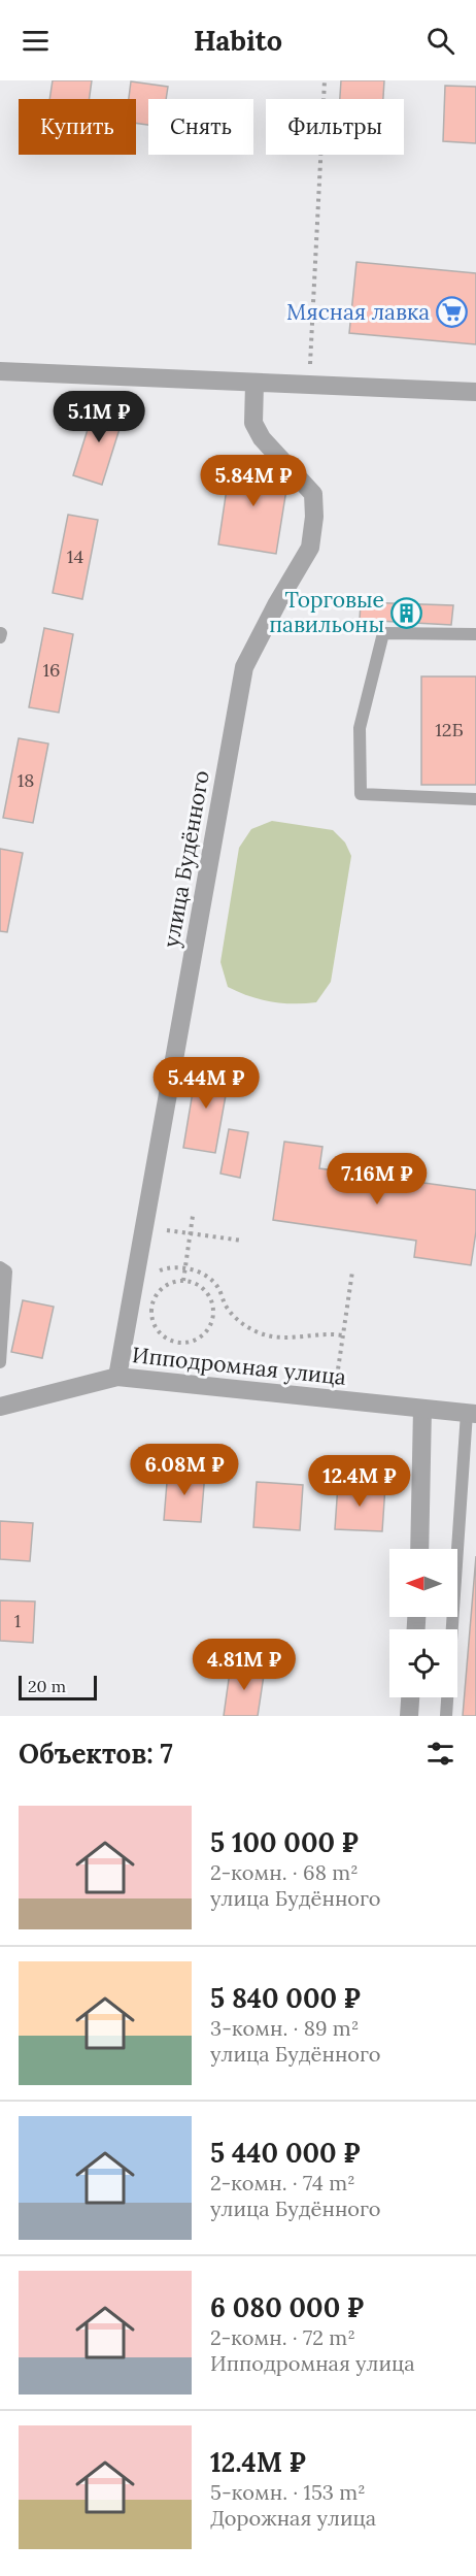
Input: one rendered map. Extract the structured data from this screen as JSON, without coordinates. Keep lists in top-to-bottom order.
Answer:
{
  "streets": {
    "street": ["улица Будённого", "Ипподромная улица"]
  },
  "crossings": [
    ["улица Будённого", "Ипподромная улица"]
  ],
  "places": {
    "supermarket": ["Мясная лавка"],
    "building": ["Торговые павильоны"]
  },
  "house_numbers": [
    "14",
    "16",
    "12Б",
    "18",
    "1"
  ],
  "scale_bar": "20 m",
  "north": "left",
  "page": {
    "header": "Habito",
    "chip": ["Купить", "Снять", "Фильтры"],
    "price": [
      "5.1M ₽",
      "5.84M ₽",
      "5.44M ₽",
      "7.16M ₽",
      "6.08M ₽",
      "12.4M ₽",
      "4.81M ₽"
    ],
    "scale": "20 m",
    "heading": "Объектов: 7",
    "list": [
      {
        "name": "5 100 000 ₽",
        "note": "2-комн. · 68 m² · улица Будённого"
      },
      {
        "name": "5 840 000 ₽",
        "note": "3-комн. · 89 m² · улица Будённого"
      },
      {
        "name": "5 440 000 ₽",
        "note": "2-комн. · 74 m² · улица Будённого"
      },
      {
        "name": "6 080 000 ₽",
        "note": "2-комн. · 72 m² · Ипподромная улица"
      },
      {
        "name": "12.4M ₽",
        "note": "5-комн. · 153 m² · Дорожная улица"
      }
    ]
  }
}
